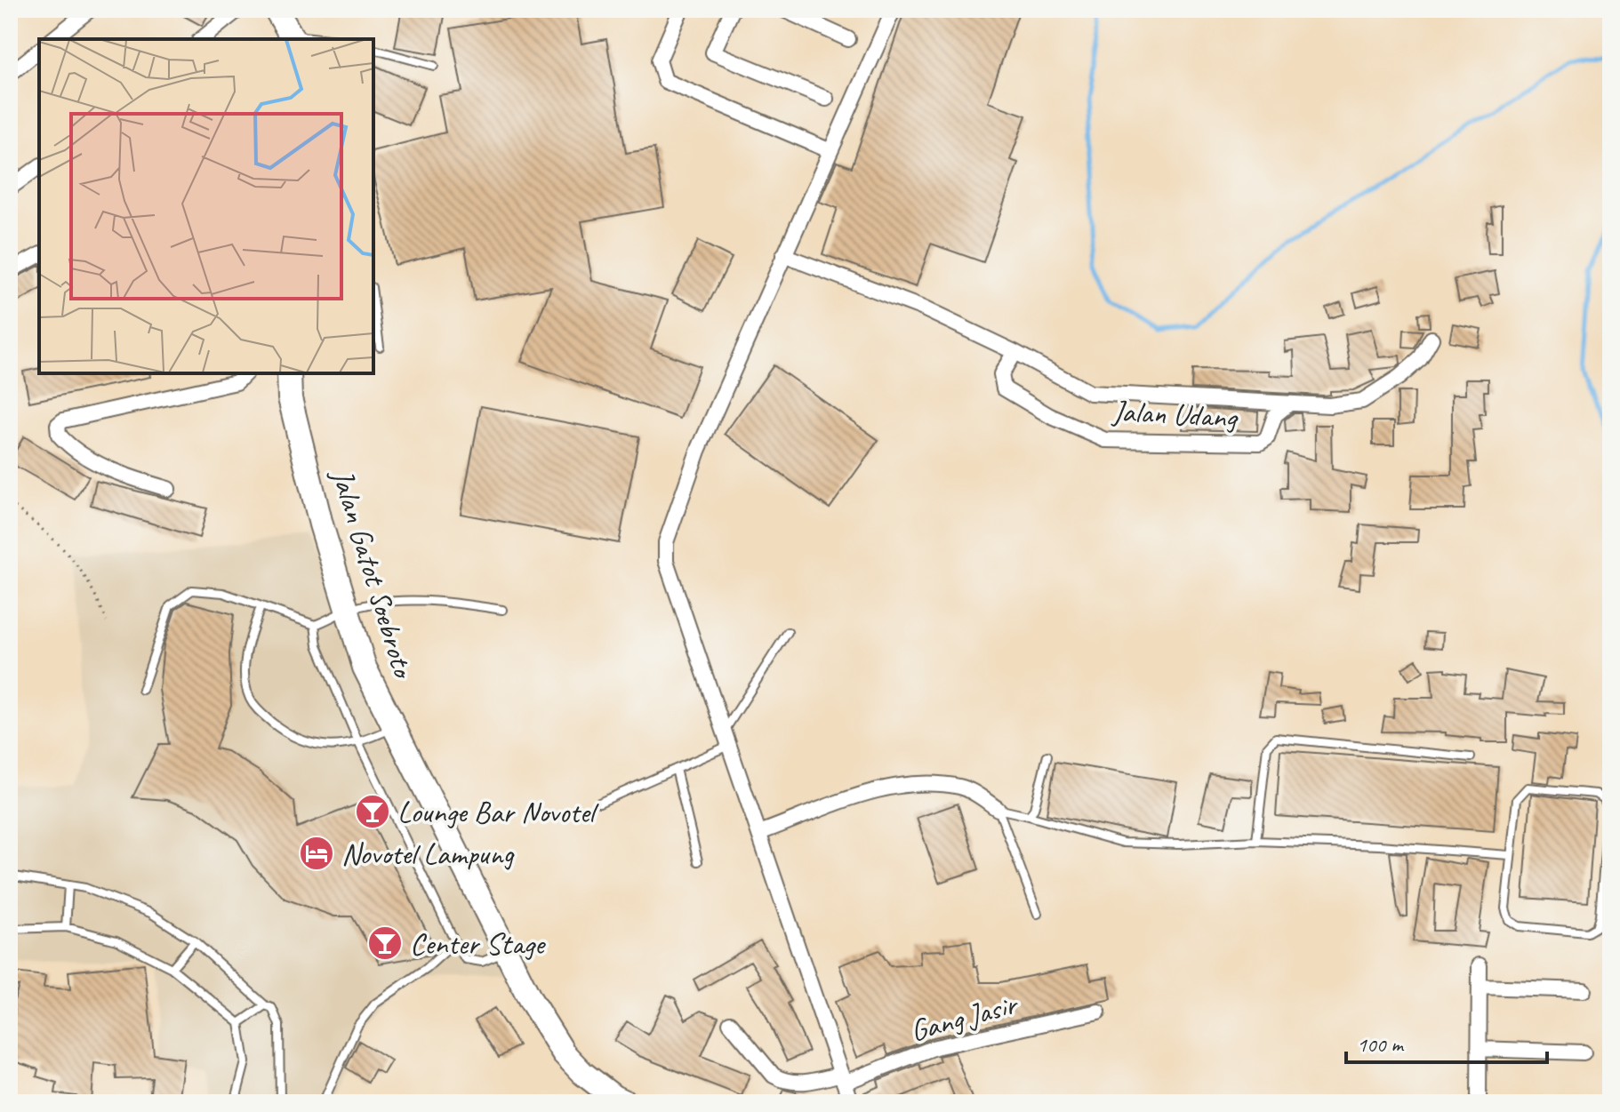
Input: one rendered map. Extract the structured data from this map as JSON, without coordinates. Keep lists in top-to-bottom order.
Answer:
{
  "streets": {
    "main road": ["Jalan Gatot Soebroto"],
    "street": ["Jalan Udang", "Gang Jasir"]
  },
  "places": {
    "bar": ["Lounge Bar Novotel", "Center Stage"],
    "hotel": ["Novotel Lampung"]
  },
  "scale_bar": "100 m"
}
